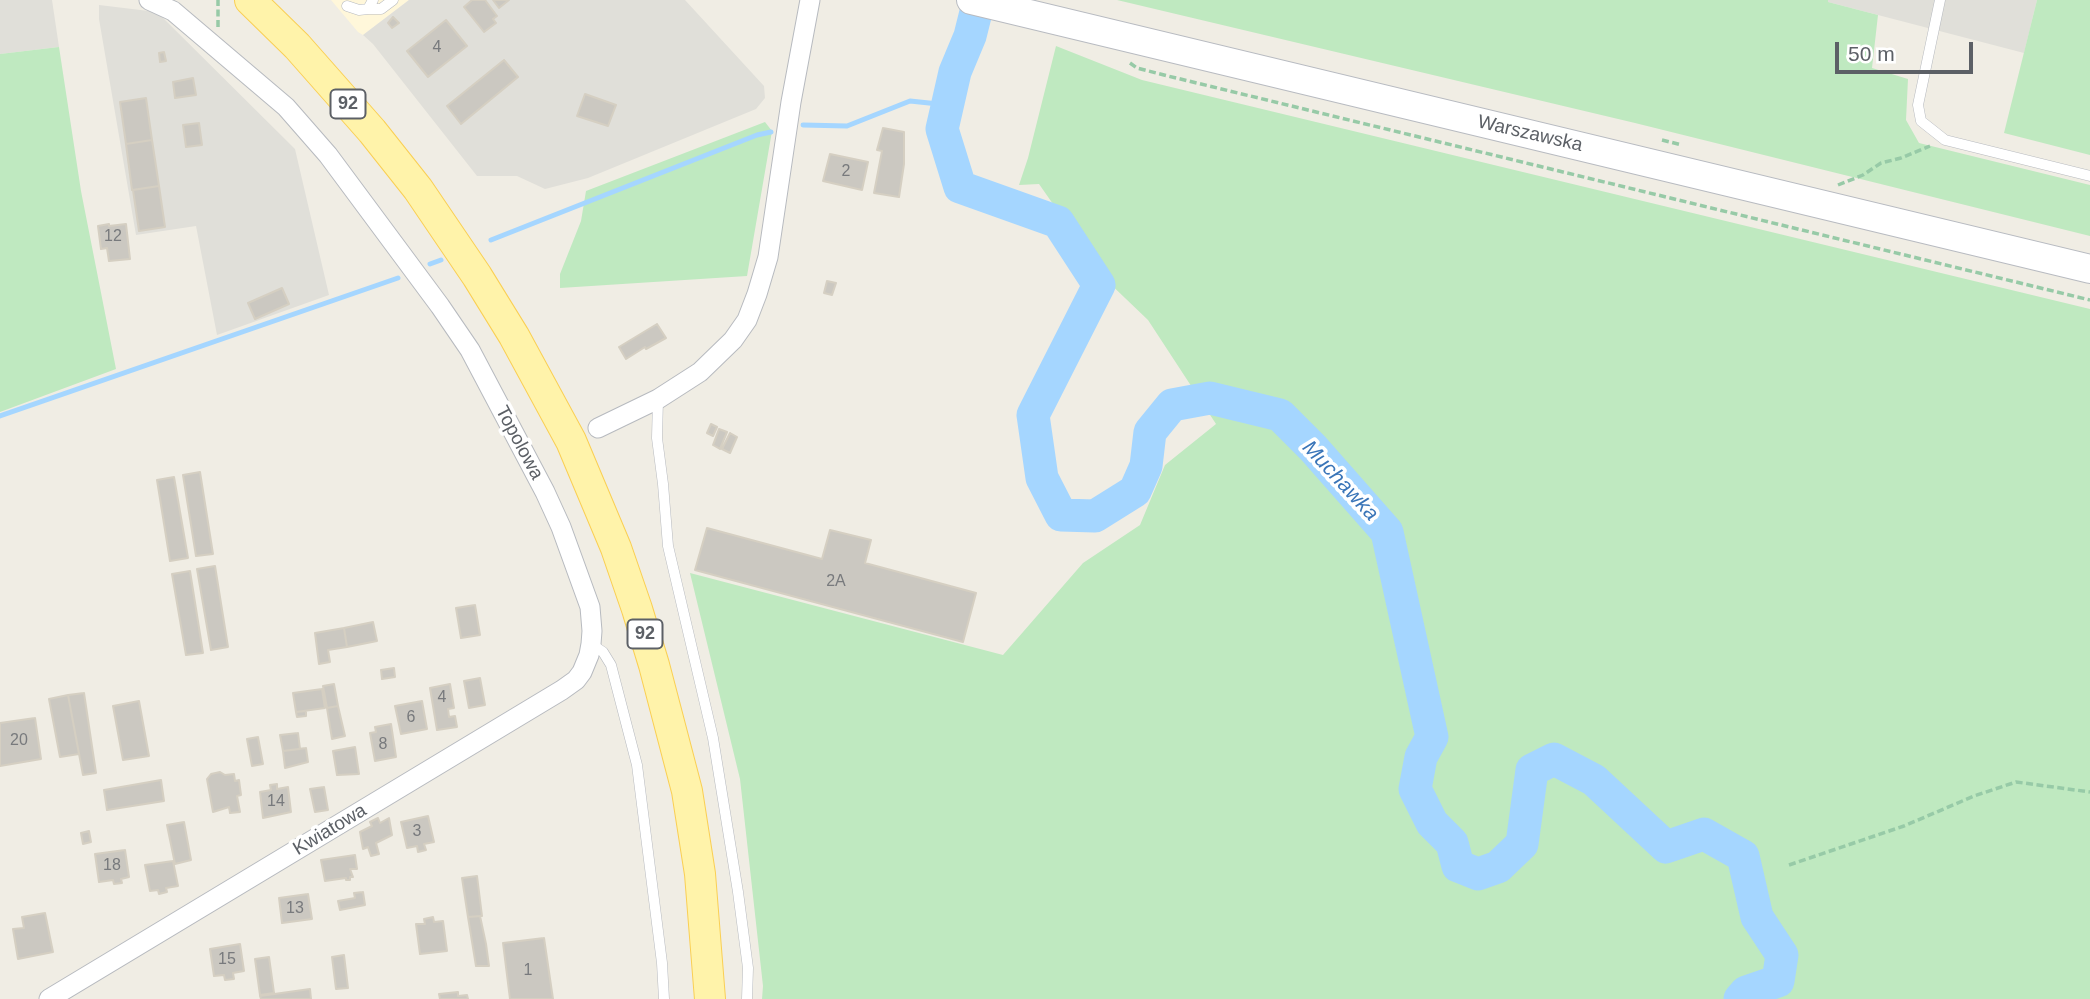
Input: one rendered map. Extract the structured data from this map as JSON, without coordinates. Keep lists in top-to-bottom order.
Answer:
{
  "streets": {
    "main road": ["92", "Warszawska"],
    "street": ["Topolowa", "Kwiatowa"]
  },
  "crossings": [
    ["Topolowa", "Kwiatowa"]
  ],
  "water": ["Muchawka"],
  "house_numbers": [
    "4",
    "2",
    "12",
    "2A",
    "4",
    "6",
    "20",
    "8",
    "14",
    "3",
    "18",
    "13",
    "15",
    "1"
  ],
  "scale_bar": "50 m"
}
